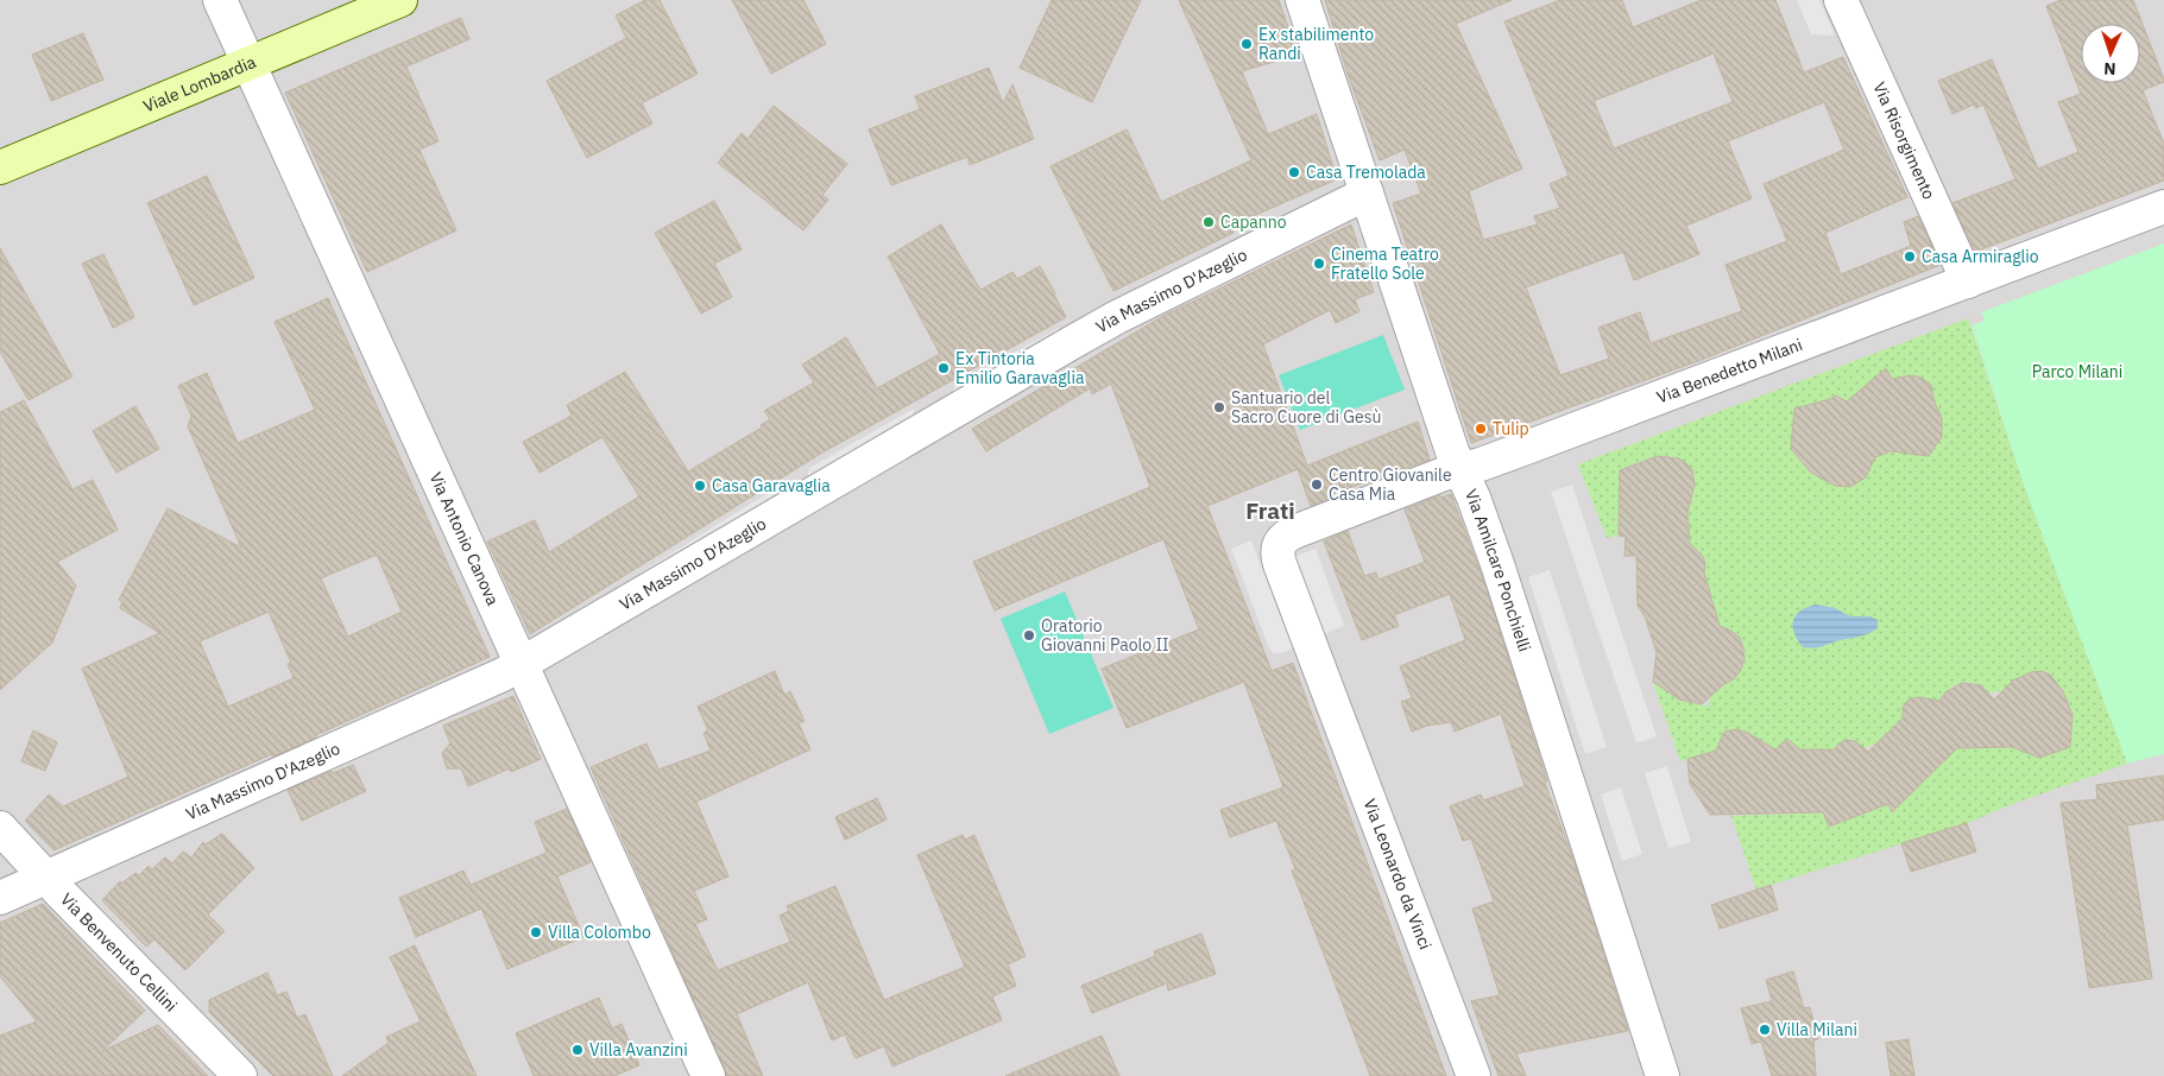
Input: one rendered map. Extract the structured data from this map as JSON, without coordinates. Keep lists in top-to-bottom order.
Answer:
{
  "streets": {
    "street": [
      "Viale Lombardia",
      "Via Risorgimento",
      "Via Massimo D'Azeglio",
      "Via Benedetto Milani",
      "Via Antonio Canova",
      "Via Amilcare Ponchielli",
      "Via Leonardo da Vinci",
      "Via Benvenuto Cellini"
    ]
  },
  "crossings": [
    ["Viale Lombardia", "Via Antonio Canova"],
    ["Via Risorgimento", "Via Benedetto Milani"],
    ["Via Massimo D'Azeglio", "Via Antonio Canova"],
    ["Via Massimo D'Azeglio", "Via Amilcare Ponchielli"],
    ["Via Massimo D'Azeglio", "Via Benvenuto Cellini"],
    ["Via Benedetto Milani", "Via Amilcare Ponchielli"],
    ["Via Benedetto Milani", "Via Leonardo da Vinci"]
  ],
  "districts": ["Frati"],
  "parks": ["Parco Milani"],
  "places": [
    "Ex stabilimento Randi",
    "Casa Tremolada",
    "Capanno",
    "Casa Armiraglio",
    "Cinema Teatro Fratello Sole",
    "Ex Tintoria Emilio Garavaglia",
    "Santuario del Sacro Cuore di Gesù",
    "Tulip",
    "Centro Giovanile Casa Mia",
    "Casa Garavaglia",
    "Oratorio Giovanni Paolo II",
    "Villa Colombo",
    "Villa Milani",
    "Villa Avanzini"
  ],
  "north": "bottom"
}
